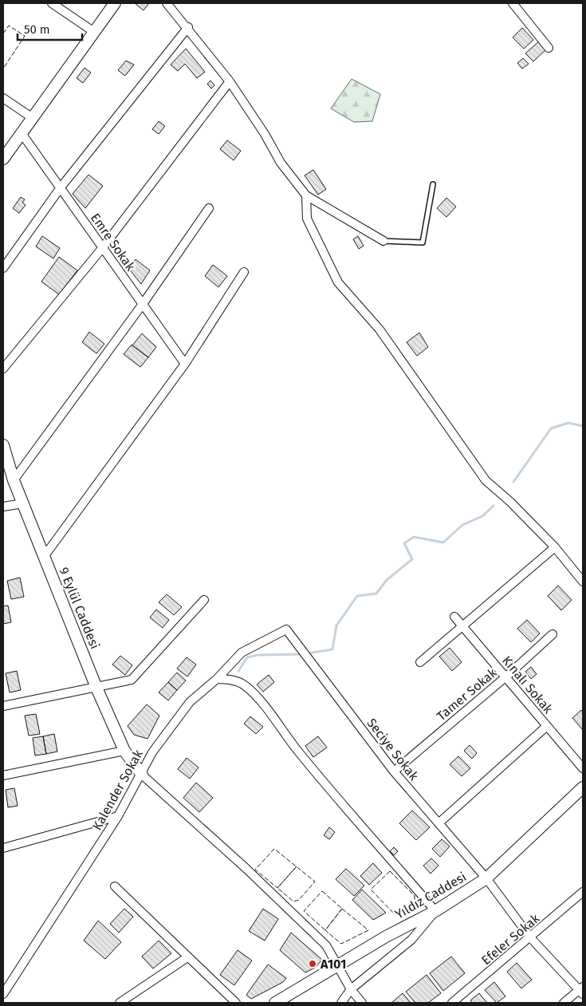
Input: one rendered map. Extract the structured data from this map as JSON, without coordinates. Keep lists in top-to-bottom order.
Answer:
{
  "streets": {
    "street": [
      "Emre Sokak",
      "9 Eylül Caddesi",
      "Kınalı Sokak",
      "Tamer Sokak",
      "Seciye Sokak",
      "Kalender Sokak",
      "Yıldız Caddesi",
      "Efeler Sokak"
    ]
  },
  "crossings": [
    ["9 Eylül Caddesi", "Kalender Sokak"],
    ["Kınalı Sokak", "Tamer Sokak"],
    ["Tamer Sokak", "Seciye Sokak"],
    ["Seciye Sokak", "Kalender Sokak"],
    ["Seciye Sokak", "Yıldız Caddesi"],
    ["Seciye Sokak", "Efeler Sokak"]
  ],
  "places": ["A101"],
  "scale_bar": "50 m"
}
